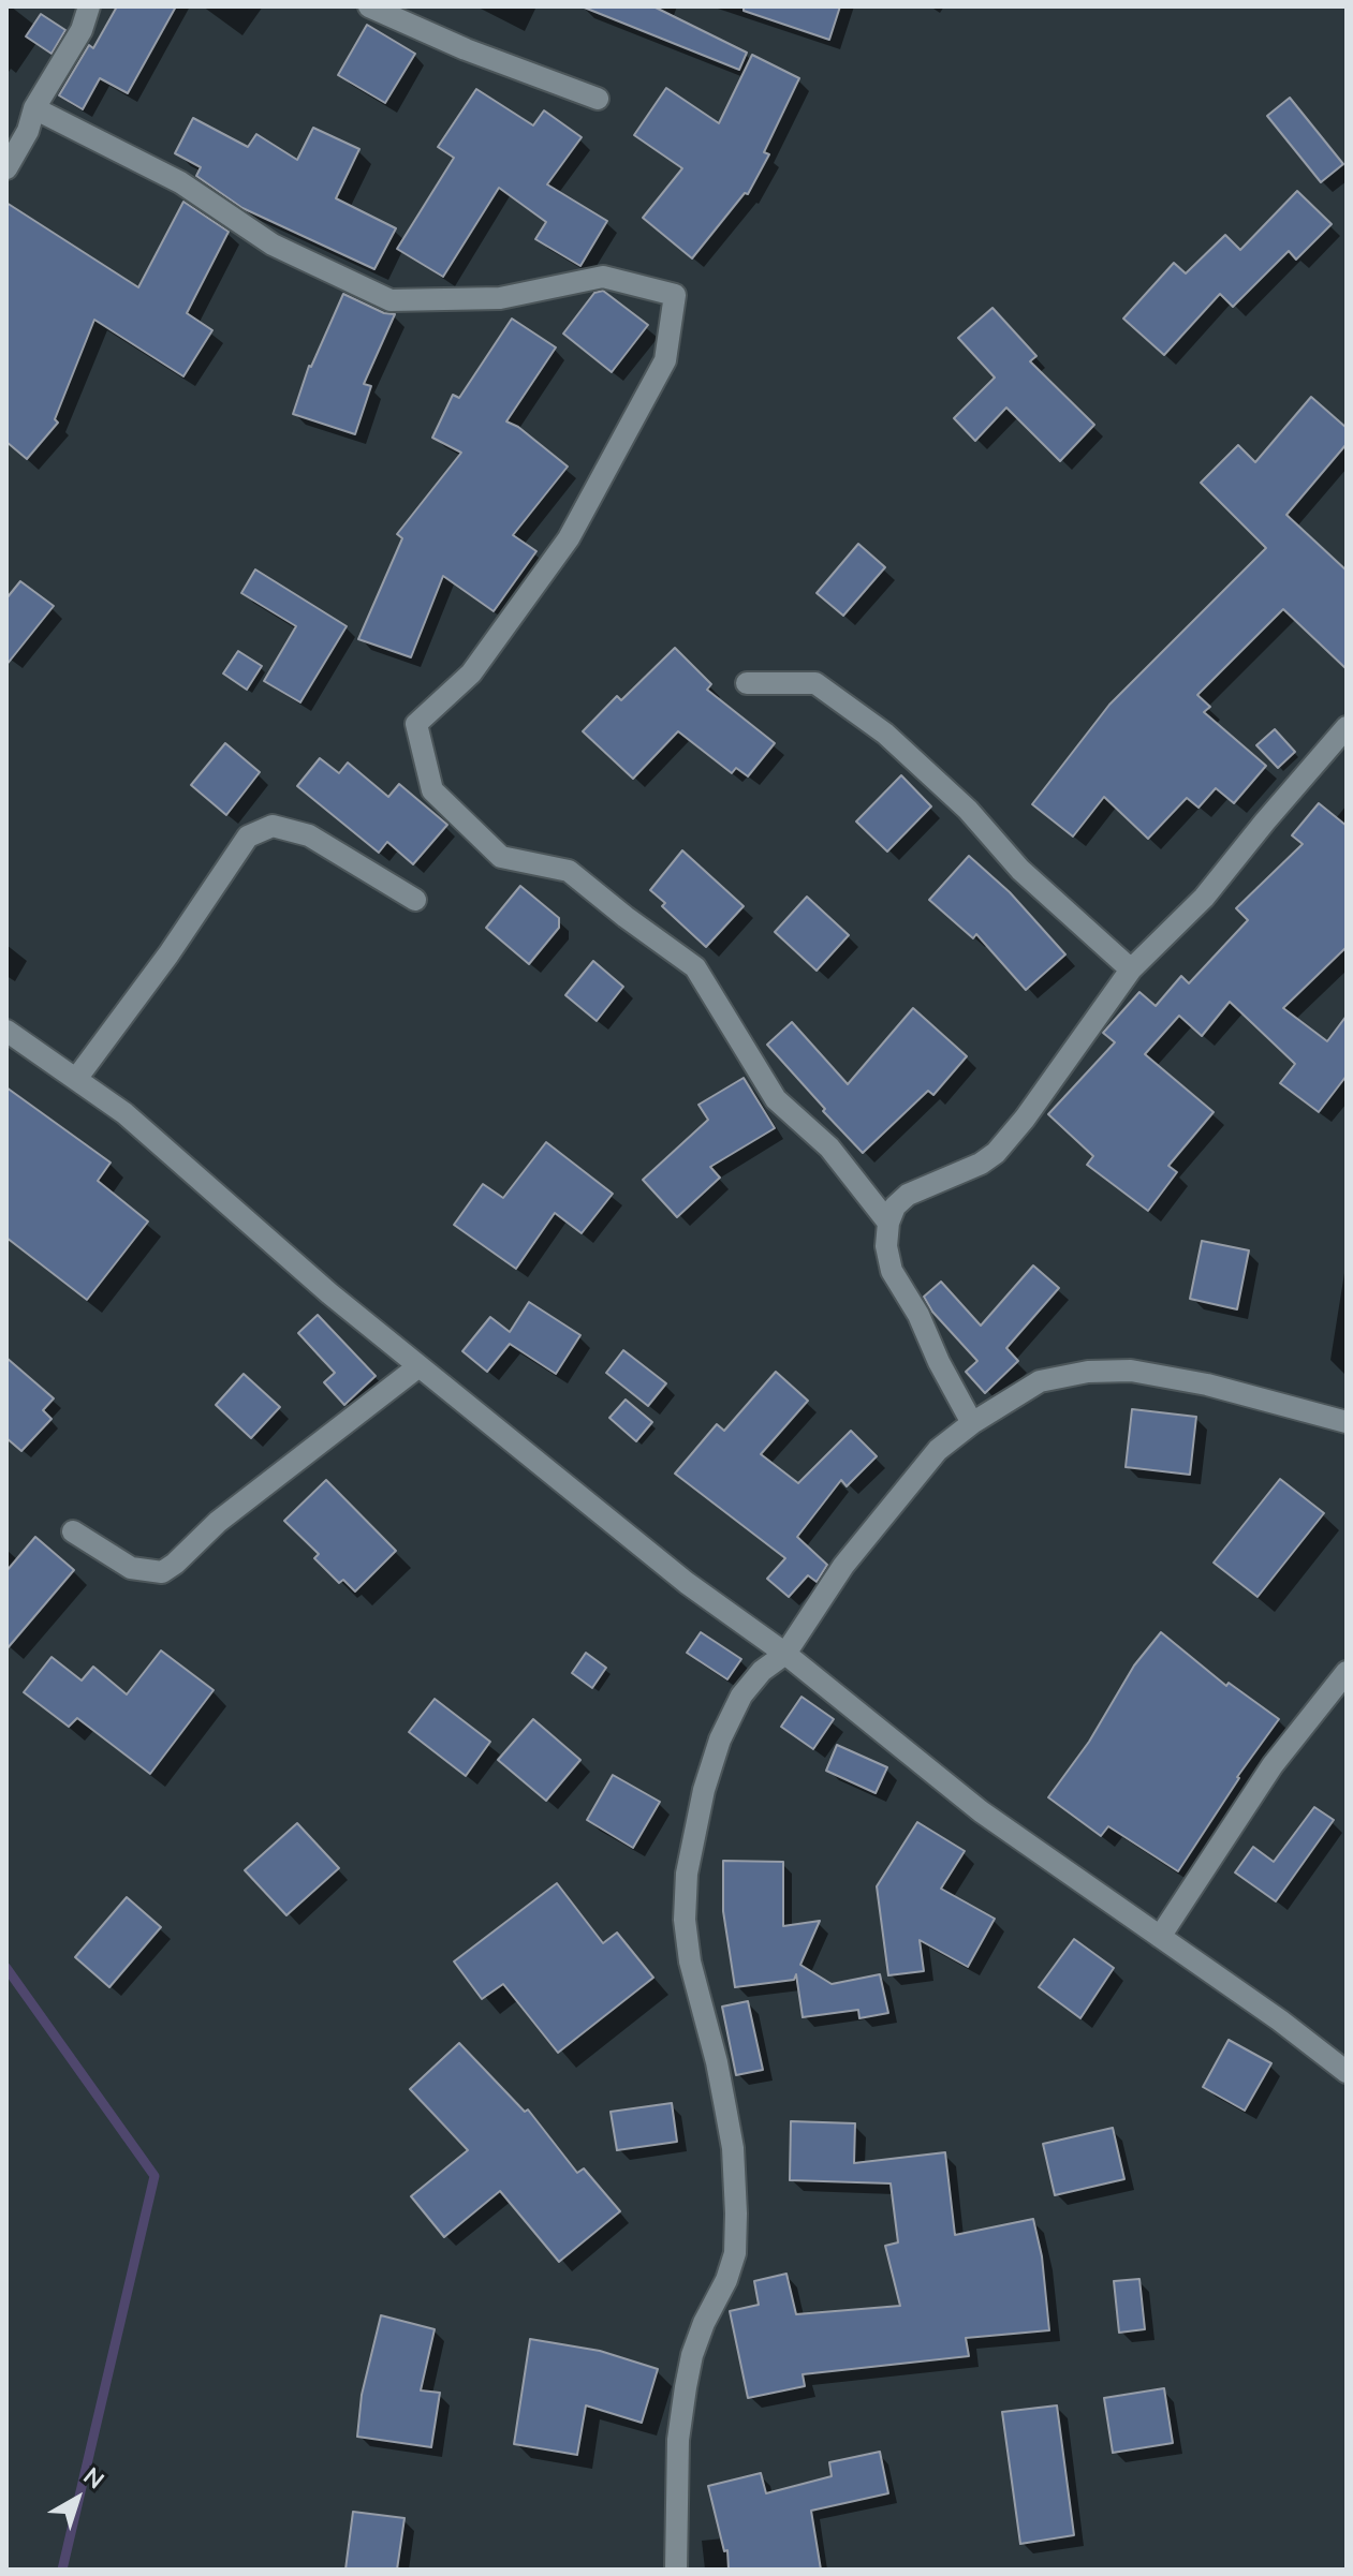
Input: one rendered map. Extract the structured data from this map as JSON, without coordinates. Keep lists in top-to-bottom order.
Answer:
{
  "north": "top right"
}
